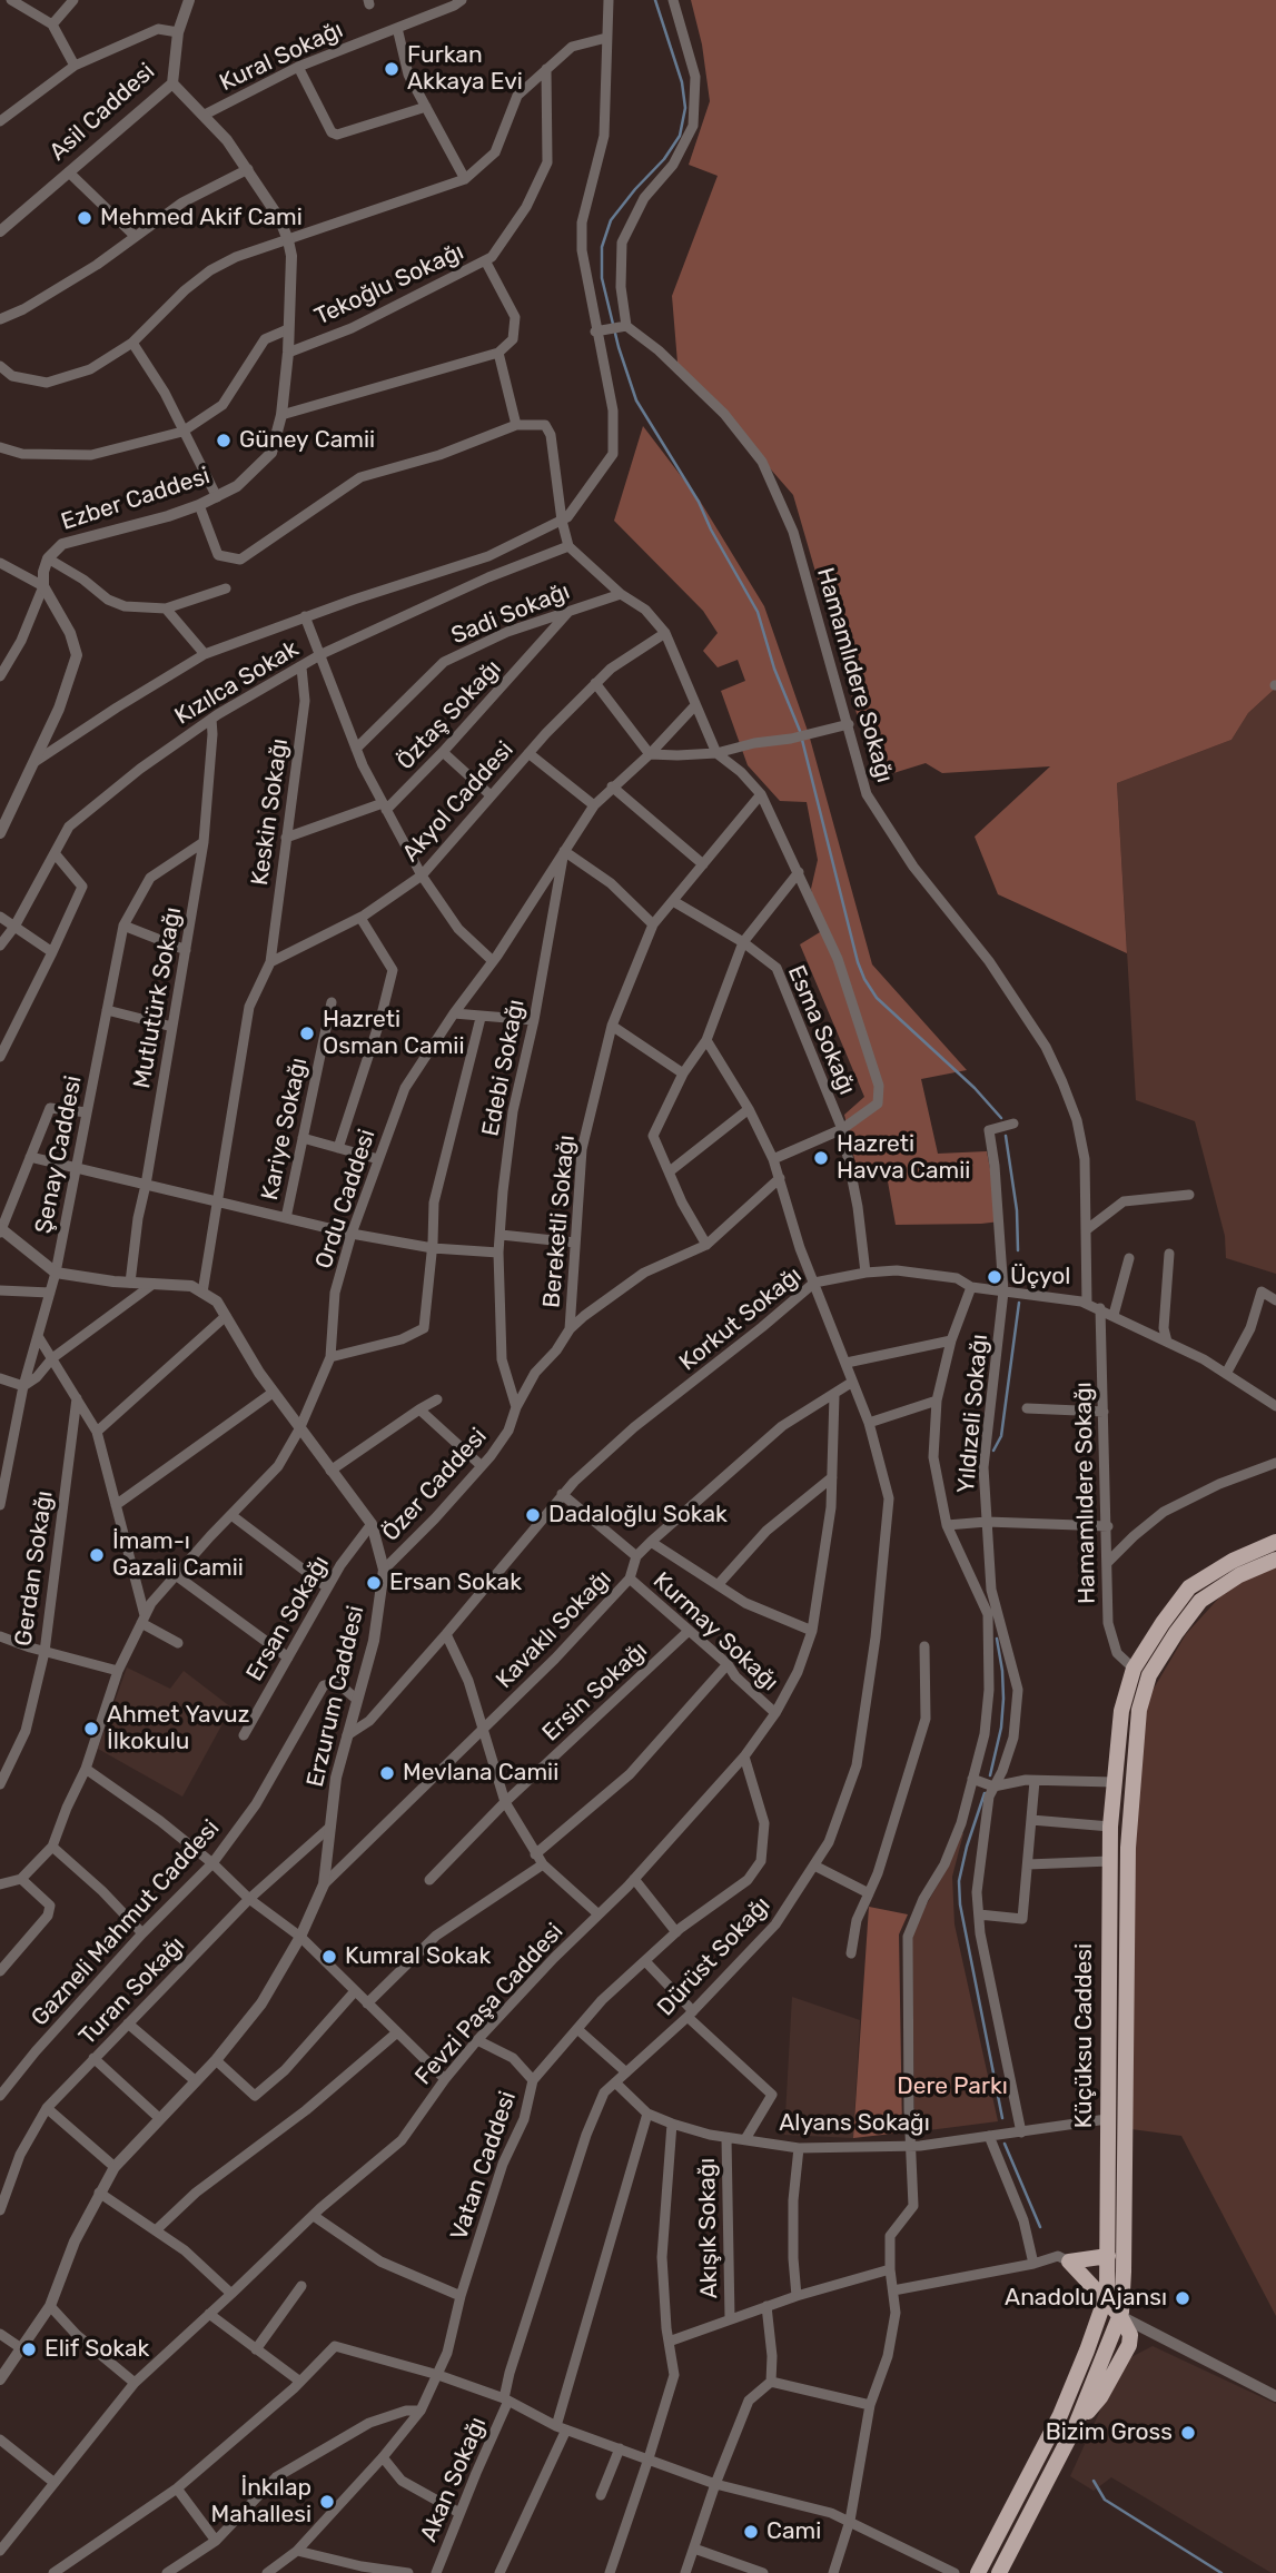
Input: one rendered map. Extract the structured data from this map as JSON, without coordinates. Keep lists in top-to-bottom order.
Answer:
{
  "streets": {
    "main road": ["Küçüksu Caddesi"],
    "street": [
      "Kural Sokağı",
      "Asil Caddesi",
      "Tekoğlu Sokağı",
      "Ezber Caddesi",
      "Sadi Sokağı",
      "Hamamlıdere Sokağı",
      "Kızılca Sokak",
      "Öztaş Sokağı",
      "Akyol Caddesi",
      "Keskin Sokağı",
      "Mutlutürk Sokağı",
      "Esma Sokağı",
      "Edebi Sokağı",
      "Kariye Sokağı",
      "Şenay Caddesi",
      "Ordu Caddesi",
      "Bereketli Sokağı",
      "Korkut Sokağı",
      "Yıldızeli Sokağı",
      "Özer Caddesi",
      "Gerdan Sokağı",
      "Ersan Sokağı",
      "Kavaklı Sokağı",
      "Kurmay Sokağı",
      "Ersin Sokağı",
      "Erzurum Caddesi",
      "Gazneli Mahmut Caddesi",
      "Dürüst Sokağı",
      "Turan Sokağı",
      "Fevzi Paşa Caddesi",
      "Alyans Sokağı",
      "Vatan Caddesi",
      "Akışık Sokağı",
      "Akan Sokağı"
    ]
  },
  "crossings": [
    ["Kural Sokağı", "Ezber Caddesi"],
    ["Asil Caddesi", "Ezber Caddesi"],
    ["Tekoğlu Sokağı", "Ezber Caddesi"],
    ["Sadi Sokağı", "Öztaş Sokağı"],
    ["Hamamlıdere Sokağı", "Korkut Sokağı"],
    ["Hamamlıdere Sokağı", "Küçüksu Caddesi"],
    ["Kızılca Sokak", "Keskin Sokağı"],
    ["Kızılca Sokak", "Mutlutürk Sokağı"],
    ["Akyol Caddesi", "Keskin Sokağı"],
    ["Mutlutürk Sokağı", "Şenay Caddesi"],
    ["Esma Sokağı", "Bereketli Sokağı"],
    ["Esma Sokağı", "Korkut Sokağı"],
    ["Edebi Sokağı", "Ordu Caddesi"],
    ["Edebi Sokağı", "Özer Caddesi"],
    ["Ordu Caddesi", "Erzurum Caddesi"],
    ["Bereketli Sokağı", "Özer Caddesi"],
    ["Korkut Sokağı", "Yıldızeli Sokağı"],
    ["Korkut Sokağı", "Erzurum Caddesi"],
    ["Korkut Sokağı", "Dürüst Sokağı"],
    ["Yıldızeli Sokağı", "Alyans Sokağı"],
    ["Özer Caddesi", "Erzurum Caddesi"],
    ["Özer Caddesi", "Dürüst Sokağı"],
    ["Ersan Sokağı", "Erzurum Caddesi"],
    ["Kavaklı Sokağı", "Kurmay Sokağı"],
    ["Kavaklı Sokağı", "Erzurum Caddesi"],
    ["Kavaklı Sokağı", "Dürüst Sokağı"],
    ["Kavaklı Sokağı", "Fevzi Paşa Caddesi"],
    ["Kurmay Sokağı", "Ersin Sokağı"],
    ["Kurmay Sokağı", "Fevzi Paşa Caddesi"],
    ["Erzurum Caddesi", "Gazneli Mahmut Caddesi"],
    ["Erzurum Caddesi", "Turan Sokağı"],
    ["Dürüst Sokağı", "Alyans Sokağı"],
    ["Dürüst Sokağı", "Akan Sokağı"],
    ["Fevzi Paşa Caddesi", "Vatan Caddesi"],
    ["Küçüksu Caddesi", "Alyans Sokağı"],
    ["Alyans Sokağı", "Akışık Sokağı"]
  ],
  "parks": ["Dere Parkı"],
  "places": [
    "Furkan Akkaya Evi",
    "Mehmed Akif Cami",
    "Güney Camii",
    "Hazreti Osman Camii",
    "Hazreti Havva Camii",
    "Üçyol",
    "Dadaloğlu Sokak",
    "İmam-ı Gazali Camii",
    "Ersan Sokak",
    "Ahmet Yavuz İlkokulu",
    "Mevlana Camii",
    "Kumral Sokak",
    "Anadolu Ajansı",
    "Elif Sokak",
    "Bizim Gross",
    "İnkılap Mahallesi",
    "Cami"
  ]
}
